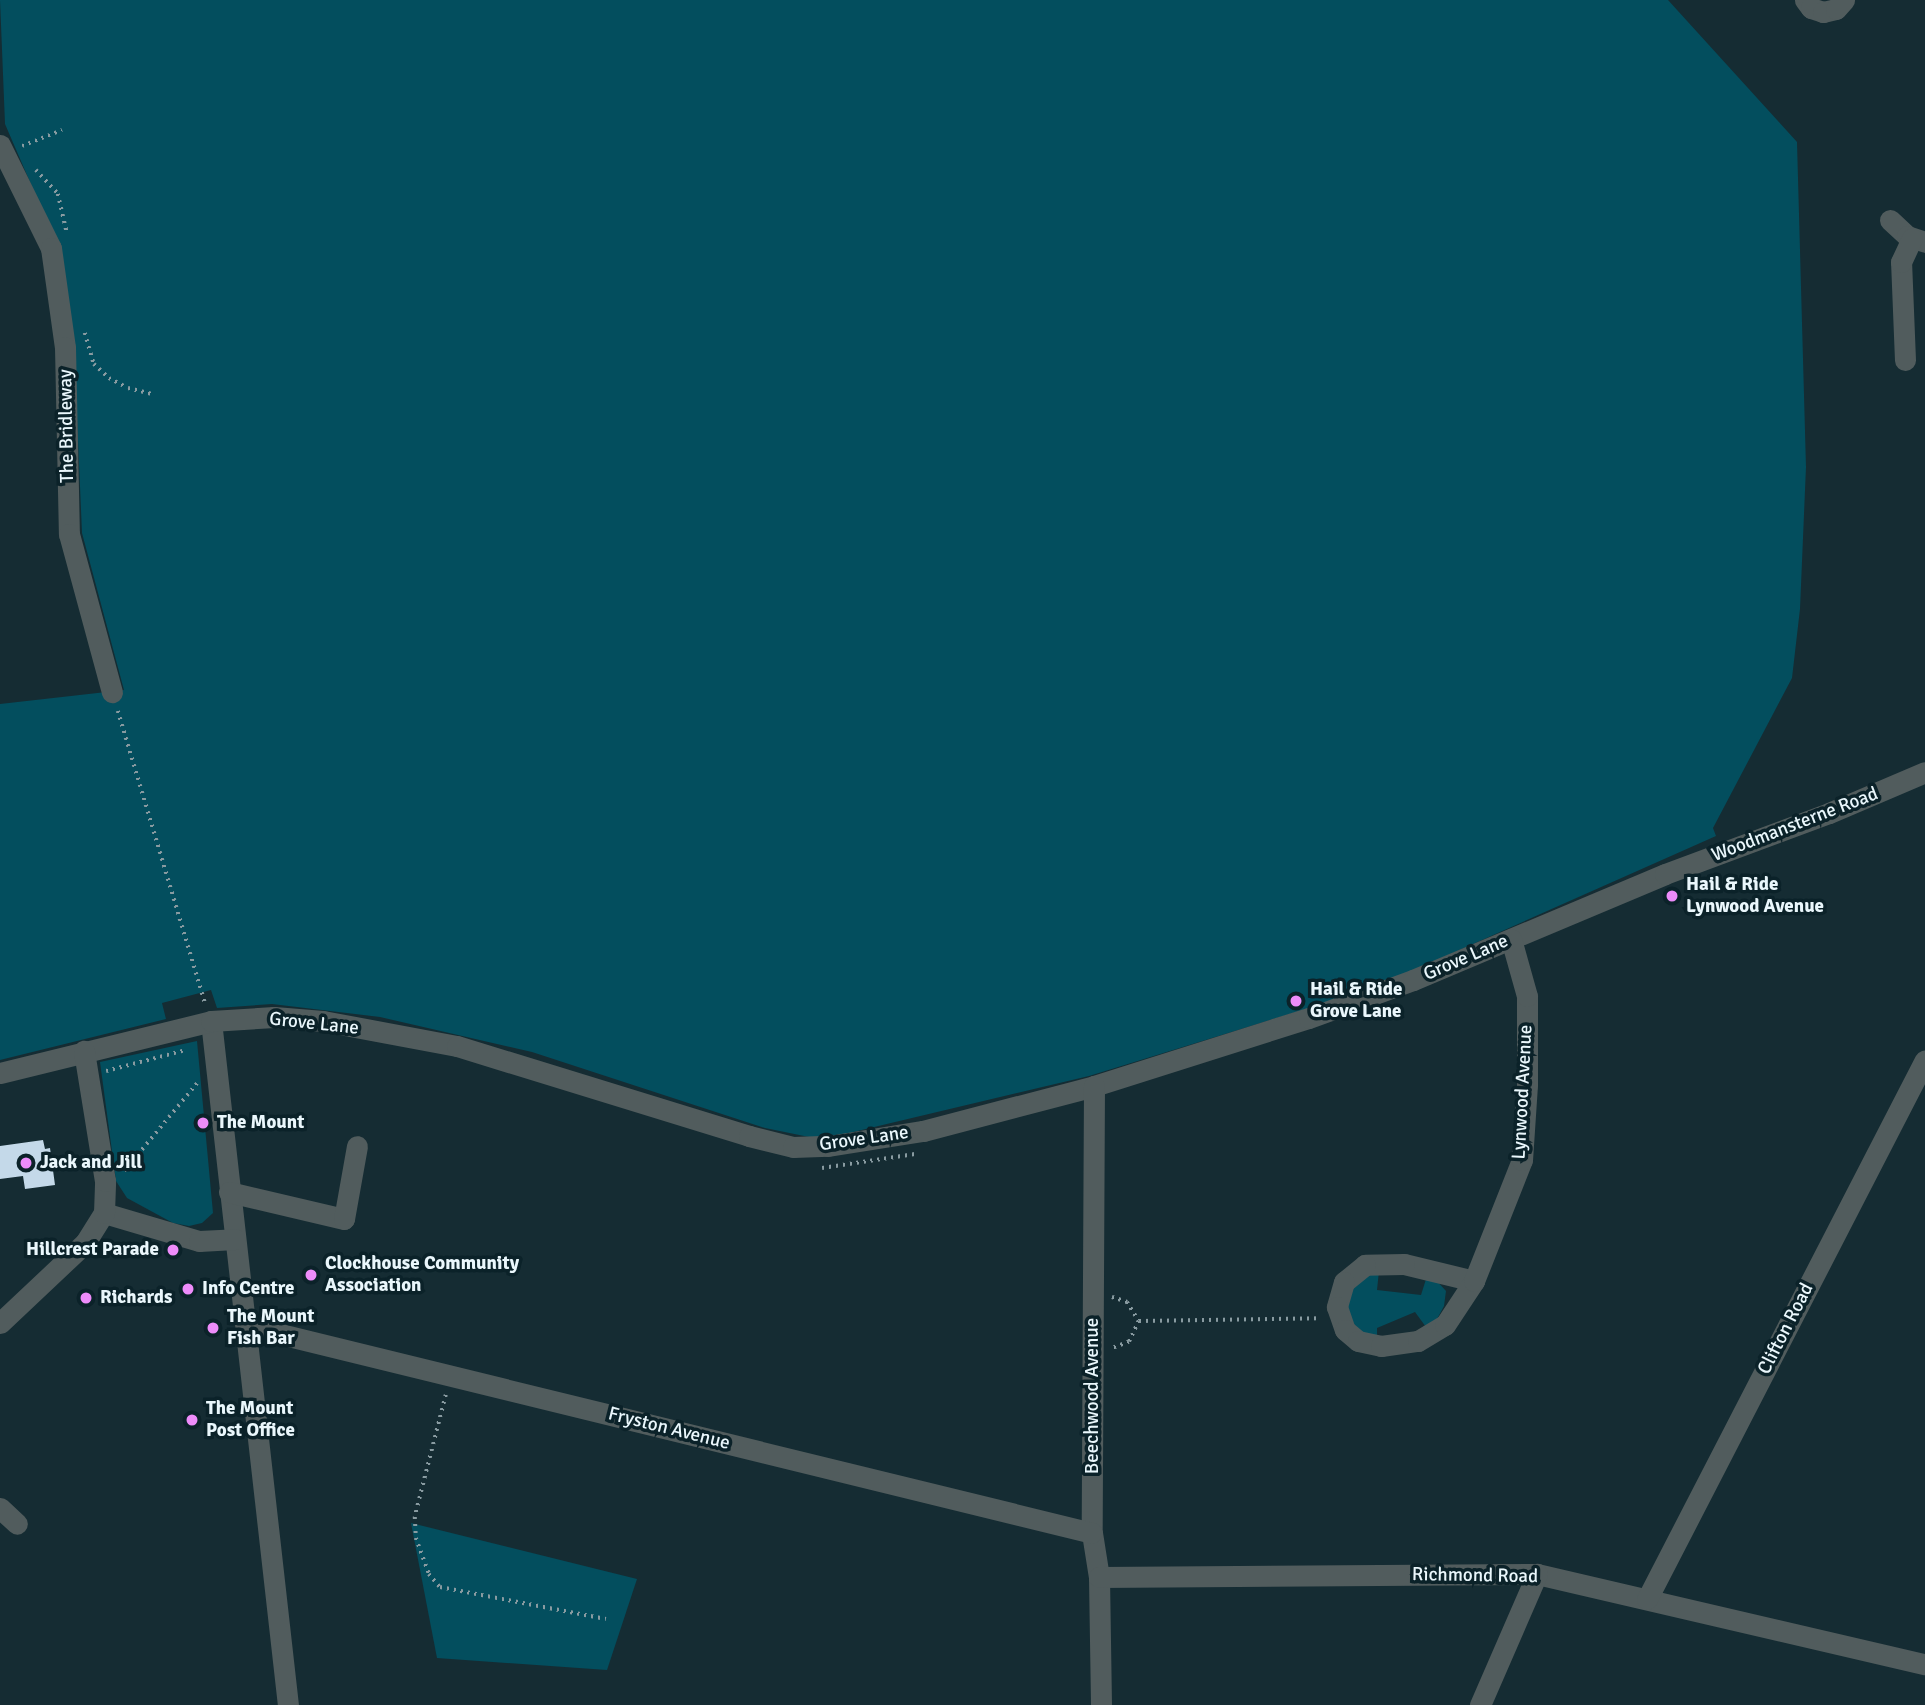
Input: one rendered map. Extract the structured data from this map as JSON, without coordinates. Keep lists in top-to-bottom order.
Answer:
{
  "streets": {
    "street": [
      "The Bridleway",
      "Woodmansterne Road",
      "Grove Lane",
      "Lynwood Avenue",
      "Clifton Road",
      "Beechwood Avenue",
      "Fryston Avenue",
      "Richmond Road"
    ]
  },
  "crossings": [
    ["Woodmansterne Road", "Grove Lane"],
    ["Grove Lane", "Lynwood Avenue"],
    ["Grove Lane", "Beechwood Avenue"],
    ["Clifton Road", "Richmond Road"],
    ["Beechwood Avenue", "Fryston Avenue"],
    ["Beechwood Avenue", "Richmond Road"]
  ],
  "places": [
    "Hail & Ride Lynwood Avenue",
    "Hail & Ride Grove Lane",
    "The Mount",
    "Jack and Jill",
    "Hillcrest Parade",
    "Clockhouse Community Association",
    "Info Centre",
    "Richards",
    "The Mount Fish Bar",
    "The Mount Post Office"
  ]
}
